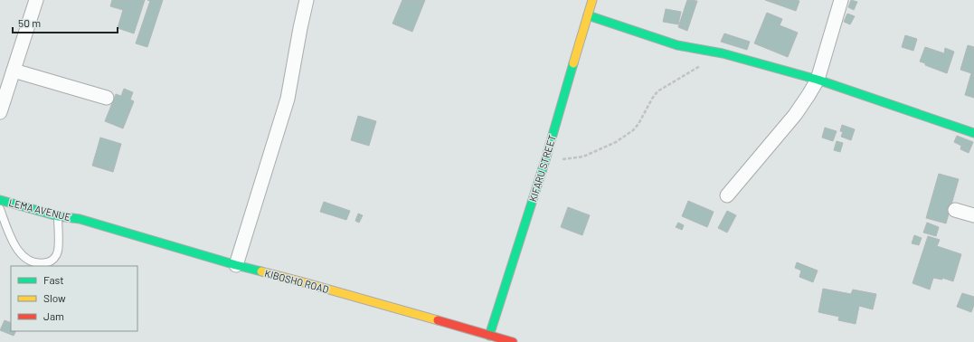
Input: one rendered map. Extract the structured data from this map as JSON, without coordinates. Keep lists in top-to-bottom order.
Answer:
{
  "streets": {
    "street": ["KIFARU STREET", "LEMA AVENUE", "KIBOSHO ROAD"]
  },
  "crossings": [
    ["KIFARU STREET", "KIBOSHO ROAD"],
    ["LEMA AVENUE", "KIBOSHO ROAD"]
  ],
  "legend": ["Fast", "Slow", "Jam"],
  "scale_bar": "50 m"
}
